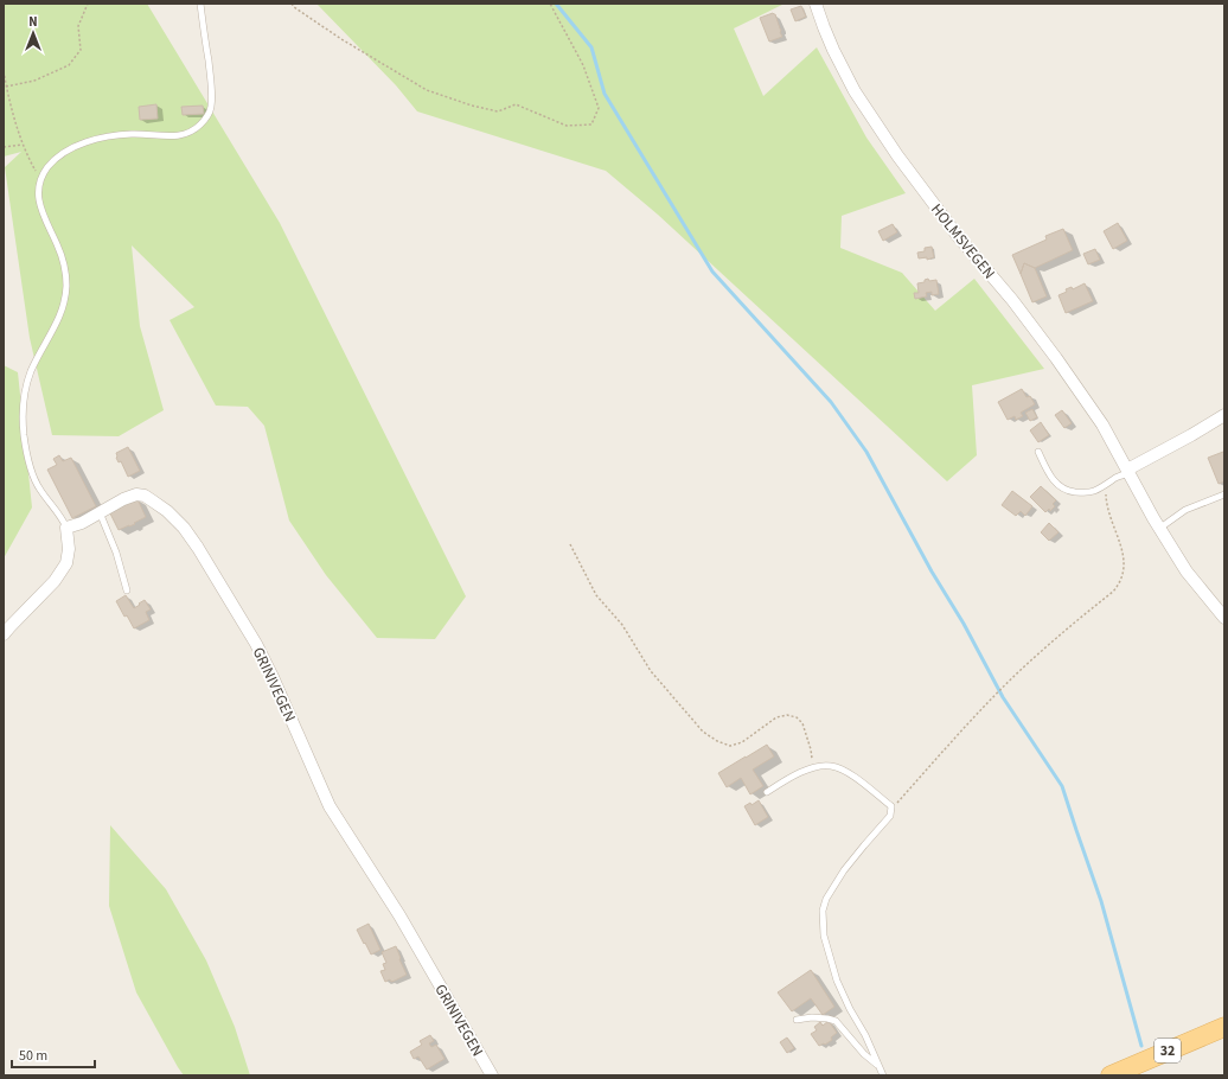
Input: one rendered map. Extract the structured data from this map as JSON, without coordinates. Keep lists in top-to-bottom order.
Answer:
{
  "streets": {
    "main road": ["32"],
    "street": ["HOLMSVEGEN", "GRINIVEGEN"]
  },
  "scale_bar": "50 m",
  "north": "top"
}
